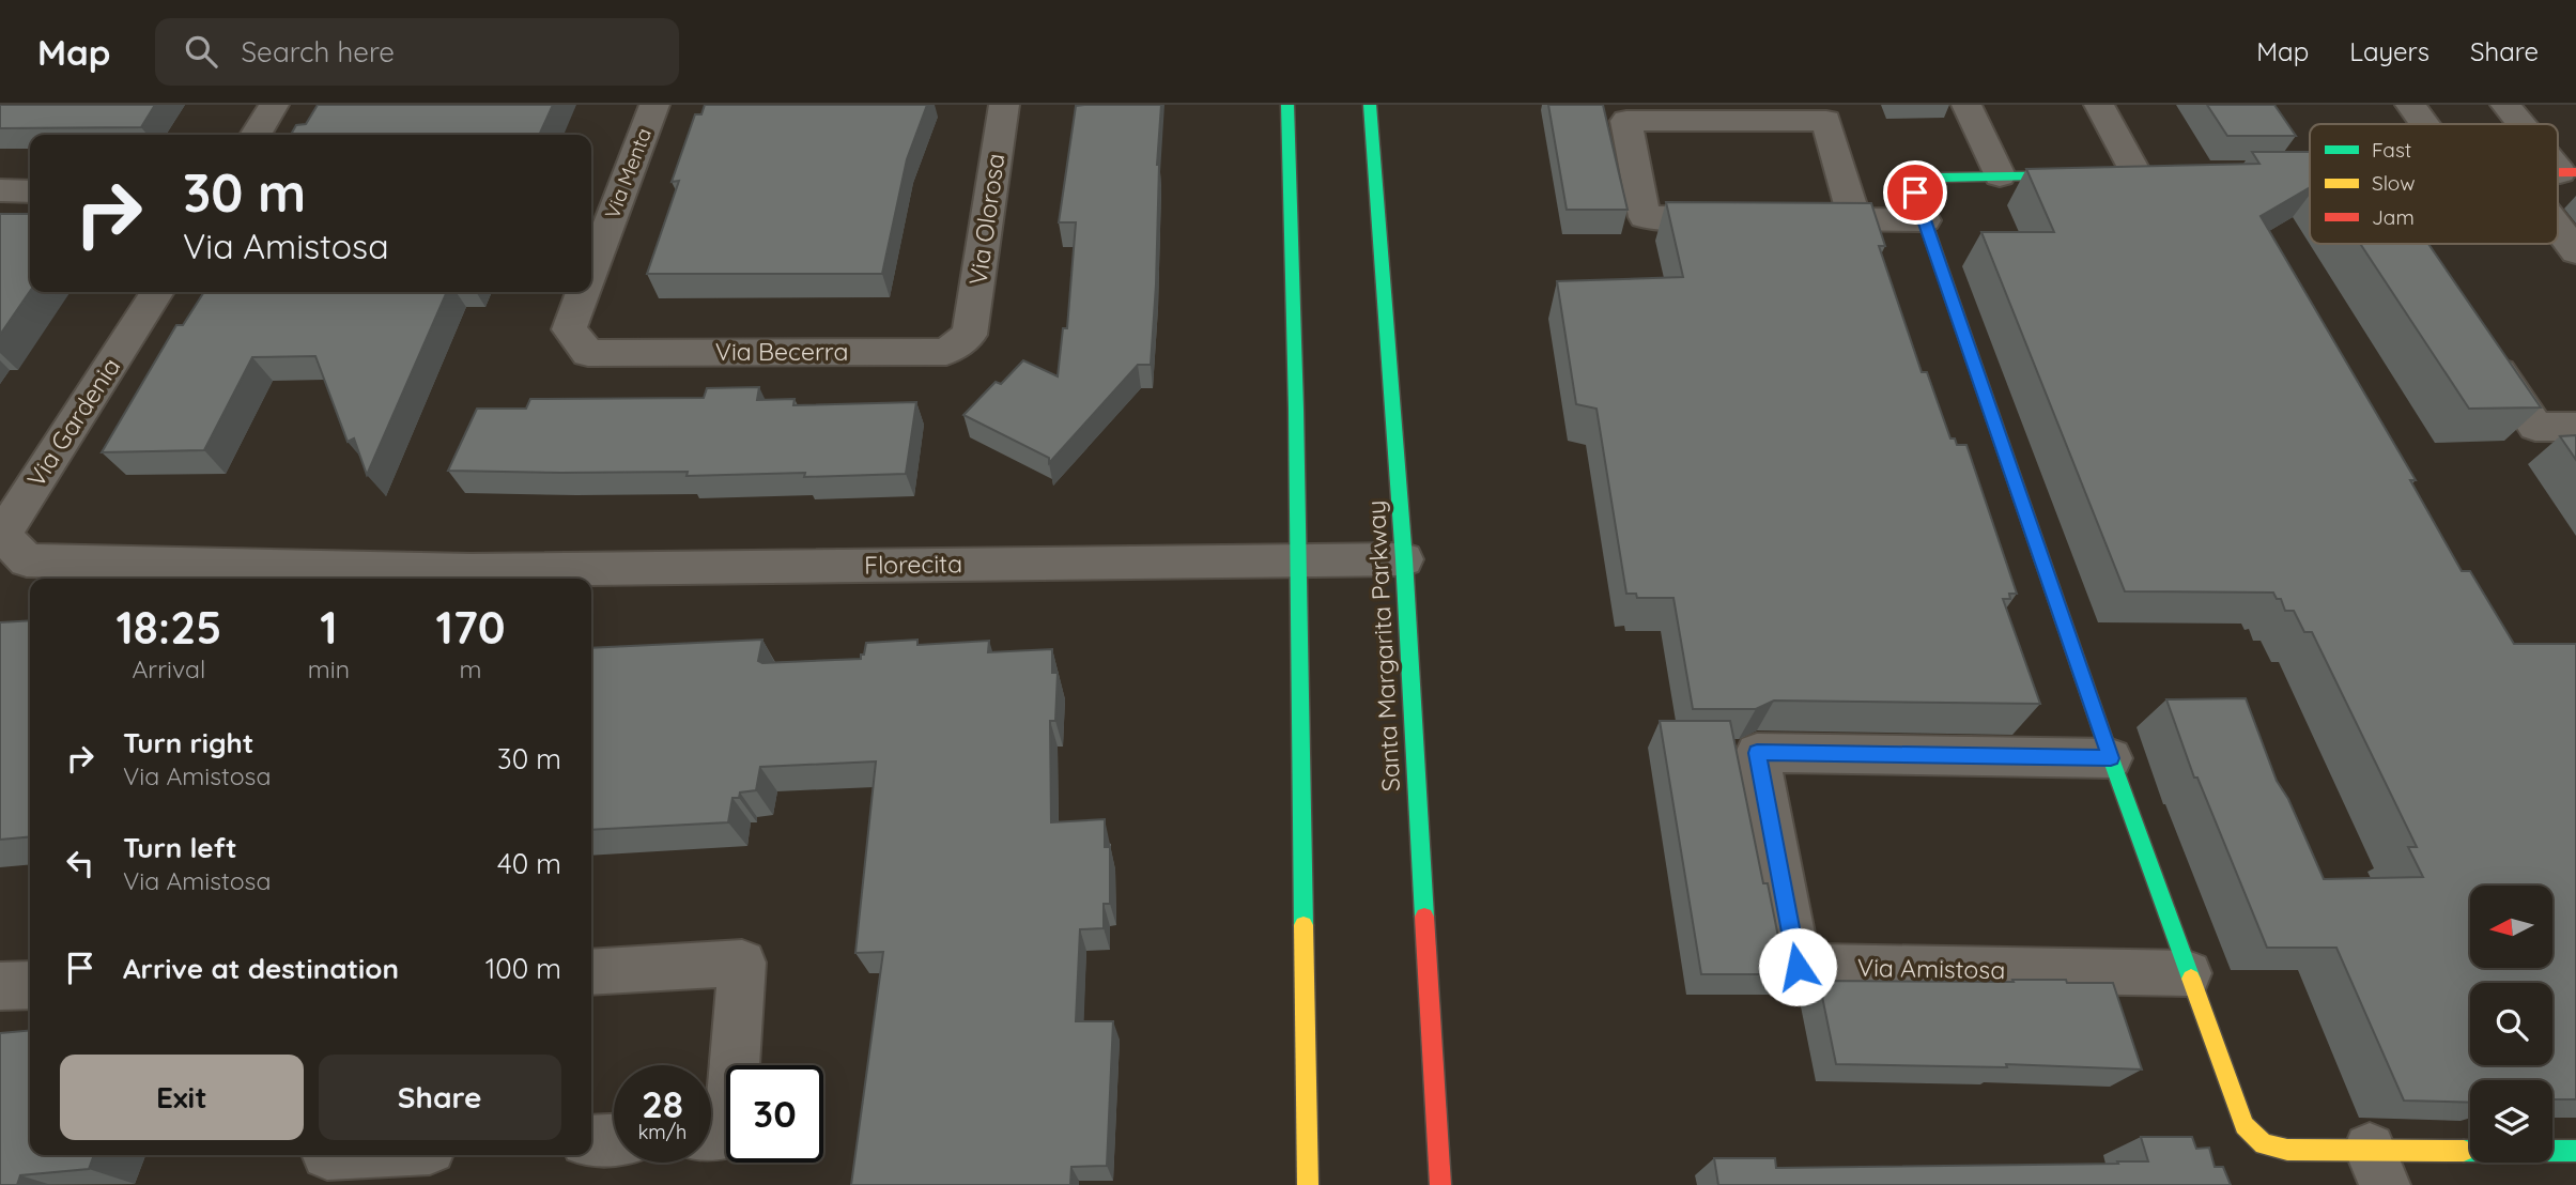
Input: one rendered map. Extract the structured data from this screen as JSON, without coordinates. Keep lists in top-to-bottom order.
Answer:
{
  "streets": {
    "main road": ["Santa Margarita Parkway"],
    "street": [
      "Via Menta",
      "Via Olorosa",
      "Via Becerra",
      "Via Gardenia",
      "Florecita",
      "Via Amistosa"
    ]
  },
  "crossings": [
    ["Via Menta", "Via Becerra"],
    ["Via Olorosa", "Via Becerra"],
    ["Via Gardenia", "Florecita"],
    ["Florecita", "Santa Margarita Parkway"]
  ],
  "legend": ["Fast", "Slow", "Jam"],
  "north": "left",
  "page": {
    "header": "Map",
    "search": "Search here",
    "nav": ["Map", "Layers", "Share"],
    "turn": ["30 m", "Via Amistosa"],
    "eta": [
      "18:25",
      "Arrival",
      "1",
      "min",
      "170",
      "m"
    ],
    "list": [
      {
        "name": "Turn right",
        "note": "Via Amistosa",
        "value": "30 m"
      },
      {
        "name": "Turn left",
        "note": "Via Amistosa",
        "value": "40 m"
      },
      {
        "name": "Arrive at destination",
        "value": "100 m"
      }
    ],
    "buttons": ["Exit", "Share"],
    "speed": "28 km/h",
    "limit": "30"
  }
}
